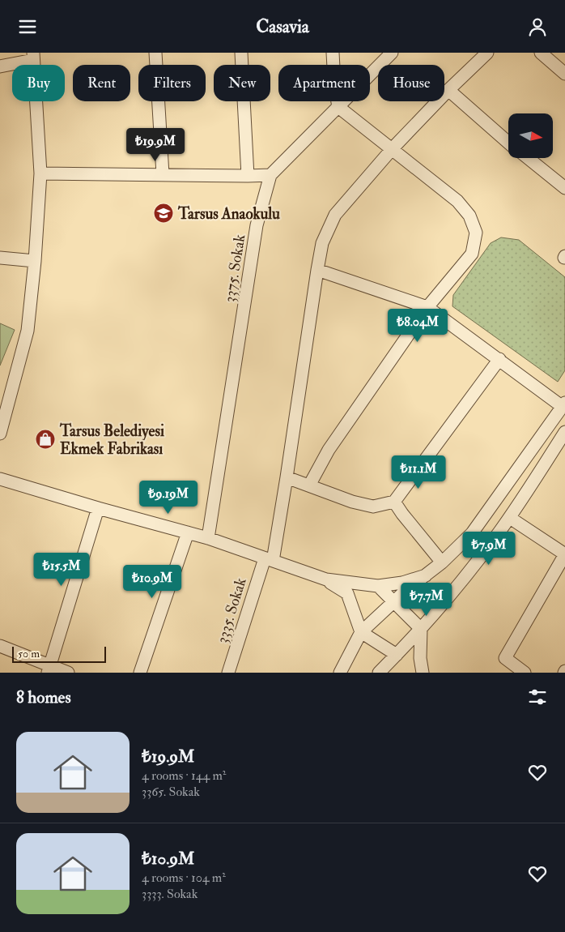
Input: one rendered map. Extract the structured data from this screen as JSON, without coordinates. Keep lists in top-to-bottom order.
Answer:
{
  "streets": {
    "street": ["3375. Sokak", "3335. Sokak"]
  },
  "places": {
    "school or university": ["Tarsus Anaokulu"],
    "shop": ["Tarsus Belediyesi Ekmek Fabrikası"]
  },
  "scale_bar": "50 m",
  "north": "right",
  "page": {
    "header": "Casavia",
    "chip": [
      "Buy",
      "Rent",
      "Filters",
      "New",
      "Apartment",
      "House"
    ],
    "price": [
      "₺19.9M",
      "₺8.04M",
      "₺11.1M",
      "₺9.19M",
      "₺7.9M",
      "₺15.5M",
      "₺10.9M",
      "₺7.7M"
    ],
    "scale": "50 m",
    "heading": "8 homes",
    "list": [
      {
        "name": "₺19.9M",
        "note": "4 rooms · 144 m² · 3365. Sokak"
      },
      {
        "name": "₺10.9M",
        "note": "4 rooms · 104 m² · 3333. Sokak"
      }
    ]
  }
}
